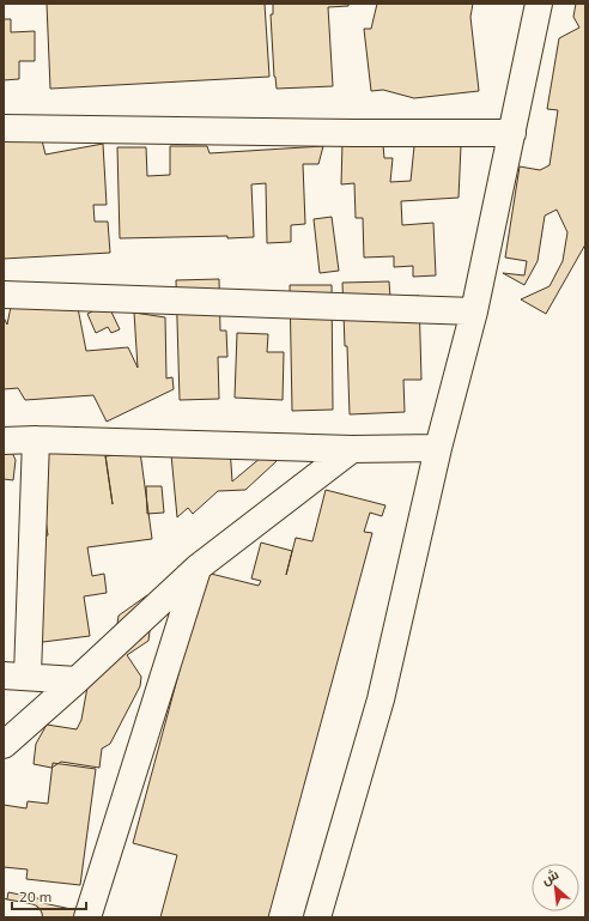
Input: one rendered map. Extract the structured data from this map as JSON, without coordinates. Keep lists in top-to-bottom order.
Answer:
{
  "scale_bar": "20 m",
  "north": "top left"
}
